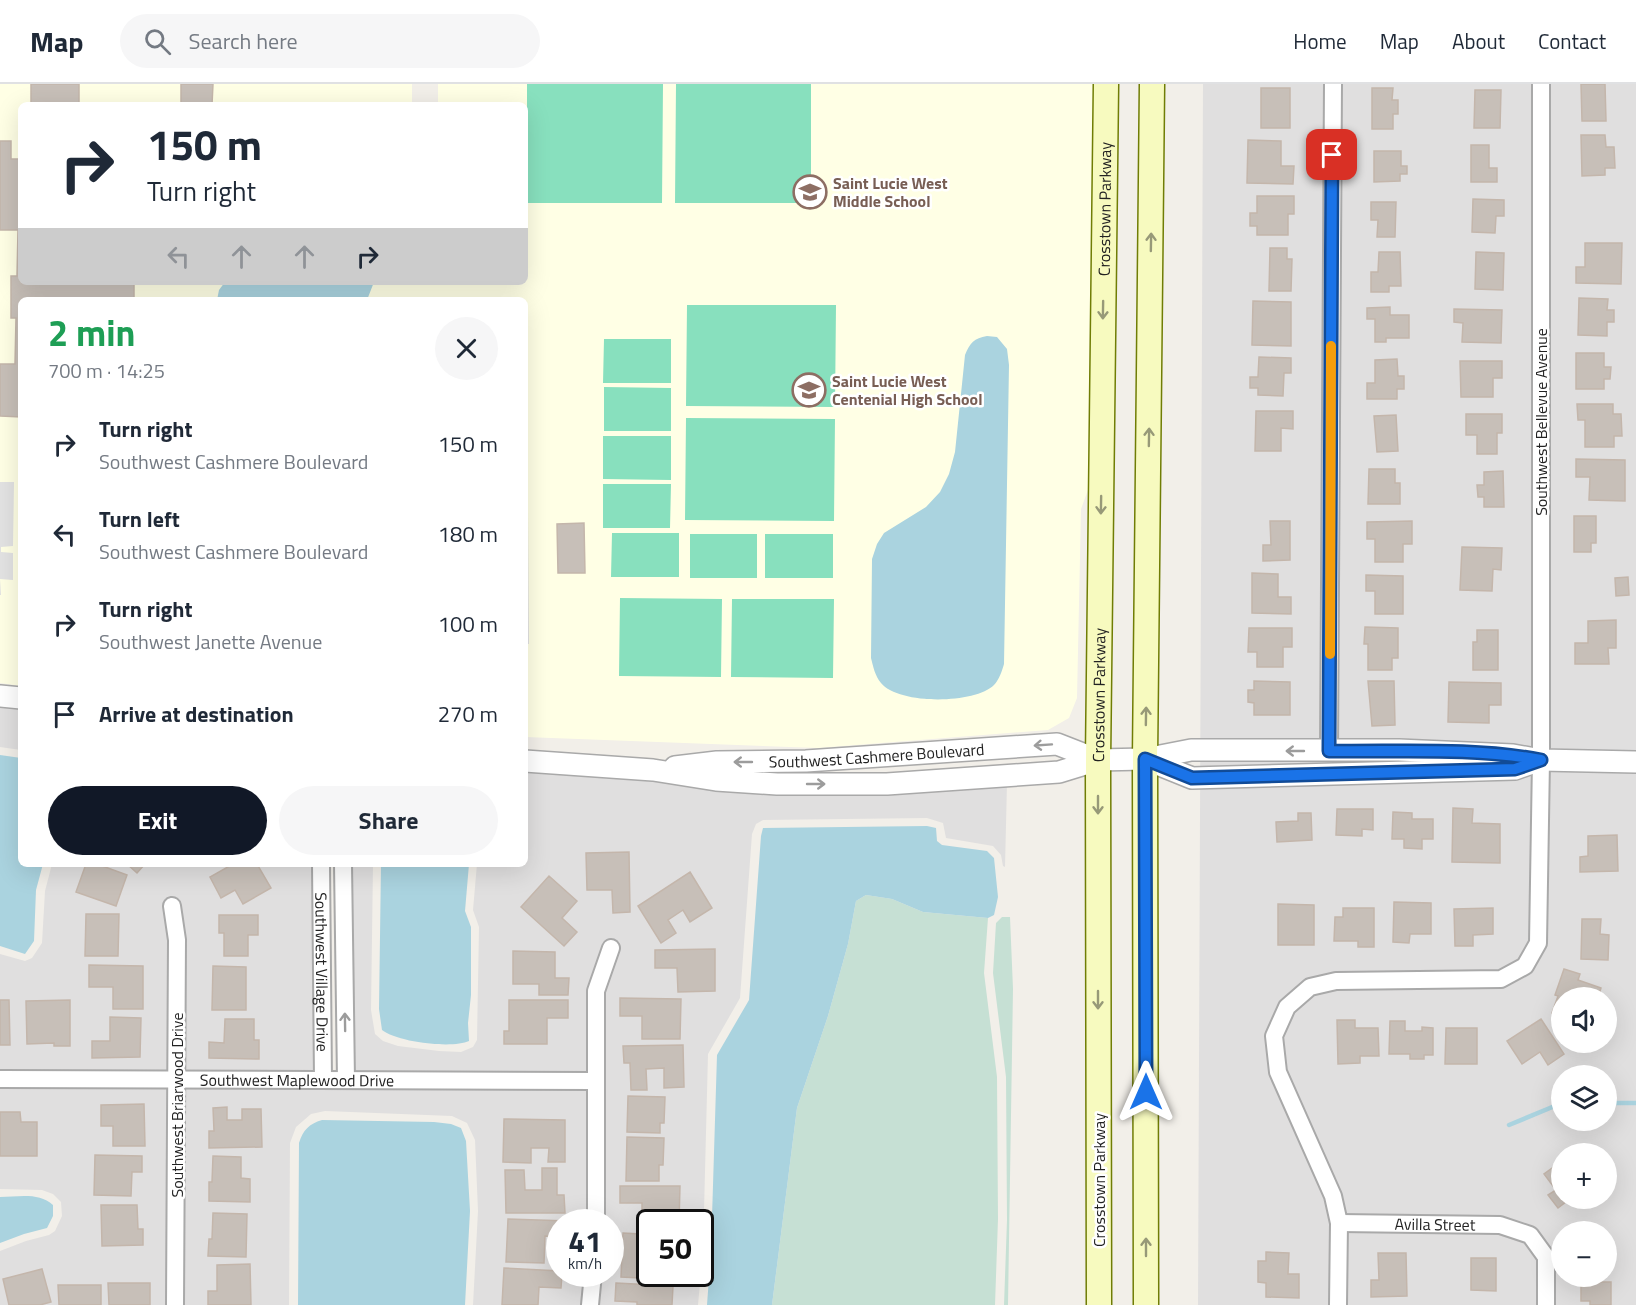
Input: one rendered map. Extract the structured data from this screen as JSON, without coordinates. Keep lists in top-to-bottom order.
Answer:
{
  "streets": {
    "main road": ["Crosstown Parkway"],
    "street": [
      "Southwest Bellevue Avenue",
      "Southwest Cashmere Boulevard",
      "Southwest Village Drive",
      "Southwest Maplewood Drive",
      "Southwest Briarwood Drive",
      "Avilla Street"
    ]
  },
  "crossings": [
    ["Crosstown Parkway", "Southwest Cashmere Boulevard"],
    ["Southwest Bellevue Avenue", "Southwest Cashmere Boulevard"],
    ["Southwest Bellevue Avenue", "Avilla Street"],
    ["Southwest Village Drive", "Southwest Maplewood Drive"],
    ["Southwest Maplewood Drive", "Southwest Briarwood Drive"]
  ],
  "places": {
    "school or university": ["Saint Lucie West Middle School", "Saint Lucie West Centenial High School"]
  },
  "page": {
    "header": "Map",
    "search": "Search here",
    "nav": [
      "Home",
      "Map",
      "About",
      "Contact"
    ],
    "turn": ["150 m", "Turn right"],
    "heading": ["2 min", "700 m · 14:25"],
    "list": [
      {
        "name": "Turn right",
        "note": "Southwest Cashmere Boulevard",
        "value": "150 m"
      },
      {
        "name": "Turn left",
        "note": "Southwest Cashmere Boulevard",
        "value": "180 m"
      },
      {
        "name": "Turn right",
        "note": "Southwest Janette Avenue",
        "value": "100 m"
      },
      {
        "name": "Arrive at destination",
        "value": "270 m"
      }
    ],
    "buttons": ["Exit", "Share"],
    "map_buttons": ["+", "−"],
    "speed": "41 km/h",
    "limit": "50"
  }
}
